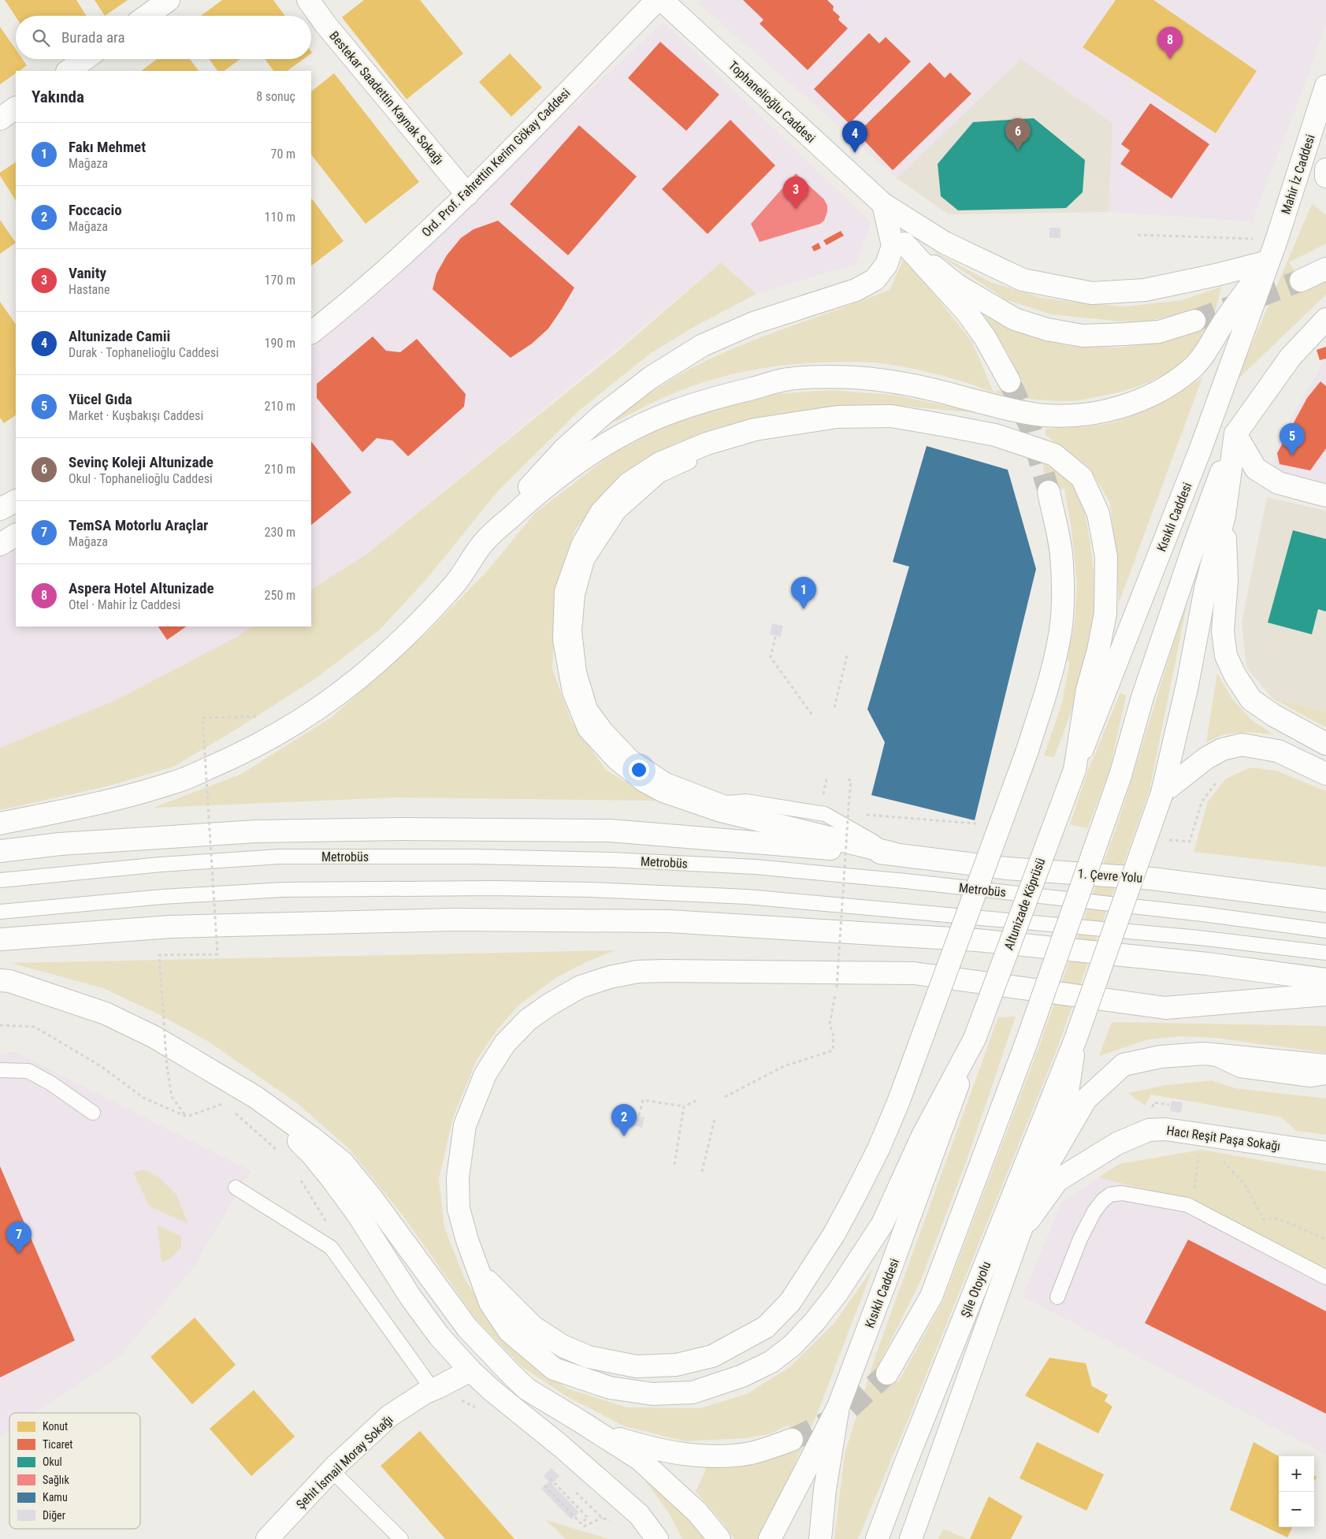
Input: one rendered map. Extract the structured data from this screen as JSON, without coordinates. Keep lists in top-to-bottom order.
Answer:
{
  "streets": {
    "main road": [
      "Bestekar Saadettin Kaynak Sokağı",
      "Tophanelioğlu Caddesi",
      "Ord. Prof. Fahrettin Kerim Gökay Caddesi",
      "Mahir İz Caddesi",
      "Kısıklı Caddesi",
      "1. Çevre Yolu",
      "Altunizade Köprüsü",
      "Hacı Reşit Paşa Sokağı",
      "Şile Otoyolu",
      "Şehit İsmail Moray Sokağı"
    ],
    "lane": ["Metrobüs"]
  },
  "crossings": [
    ["Bestekar Saadettin Kaynak Sokağı", "Ord. Prof. Fahrettin Kerim Gökay Caddesi"],
    ["Mahir İz Caddesi", "Kısıklı Caddesi"],
    ["Kısıklı Caddesi", "Altunizade Köprüsü"]
  ],
  "legend": [
    "Konut",
    "Ticaret",
    "Okul",
    "Sağlık",
    "Kamu",
    "Diğer"
  ],
  "page": {
    "search": "Burada ara",
    "pins": [
      "8",
      "6",
      "4",
      "3",
      "5",
      "1",
      "2",
      "7"
    ],
    "heading": ["Yakında", "8 sonuç"],
    "list": [
      {
        "mark": "1",
        "name": "Fakı Mehmet",
        "note": "Mağaza",
        "value": "70 m"
      },
      {
        "mark": "2",
        "name": "Foccacio",
        "note": "Mağaza",
        "value": "110 m"
      },
      {
        "mark": "3",
        "name": "Vanity",
        "note": "Hastane",
        "value": "170 m"
      },
      {
        "mark": "4",
        "name": "Altunizade Camii",
        "note": "Durak · Tophanelioğlu Caddesi",
        "value": "190 m"
      },
      {
        "mark": "5",
        "name": "Yücel Gıda",
        "note": "Market · Kuşbakışı Caddesi",
        "value": "210 m"
      },
      {
        "mark": "6",
        "name": "Sevinç Koleji Altunizade",
        "note": "Okul · Tophanelioğlu Caddesi",
        "value": "210 m"
      },
      {
        "mark": "7",
        "name": "TemSA Motorlu Araçlar",
        "note": "Mağaza",
        "value": "230 m"
      },
      {
        "mark": "8",
        "name": "Aspera Hotel Altunizade",
        "note": "Otel · Mahir İz Caddesi",
        "value": "250 m"
      }
    ],
    "map_buttons": ["+", "−"]
  }
}
